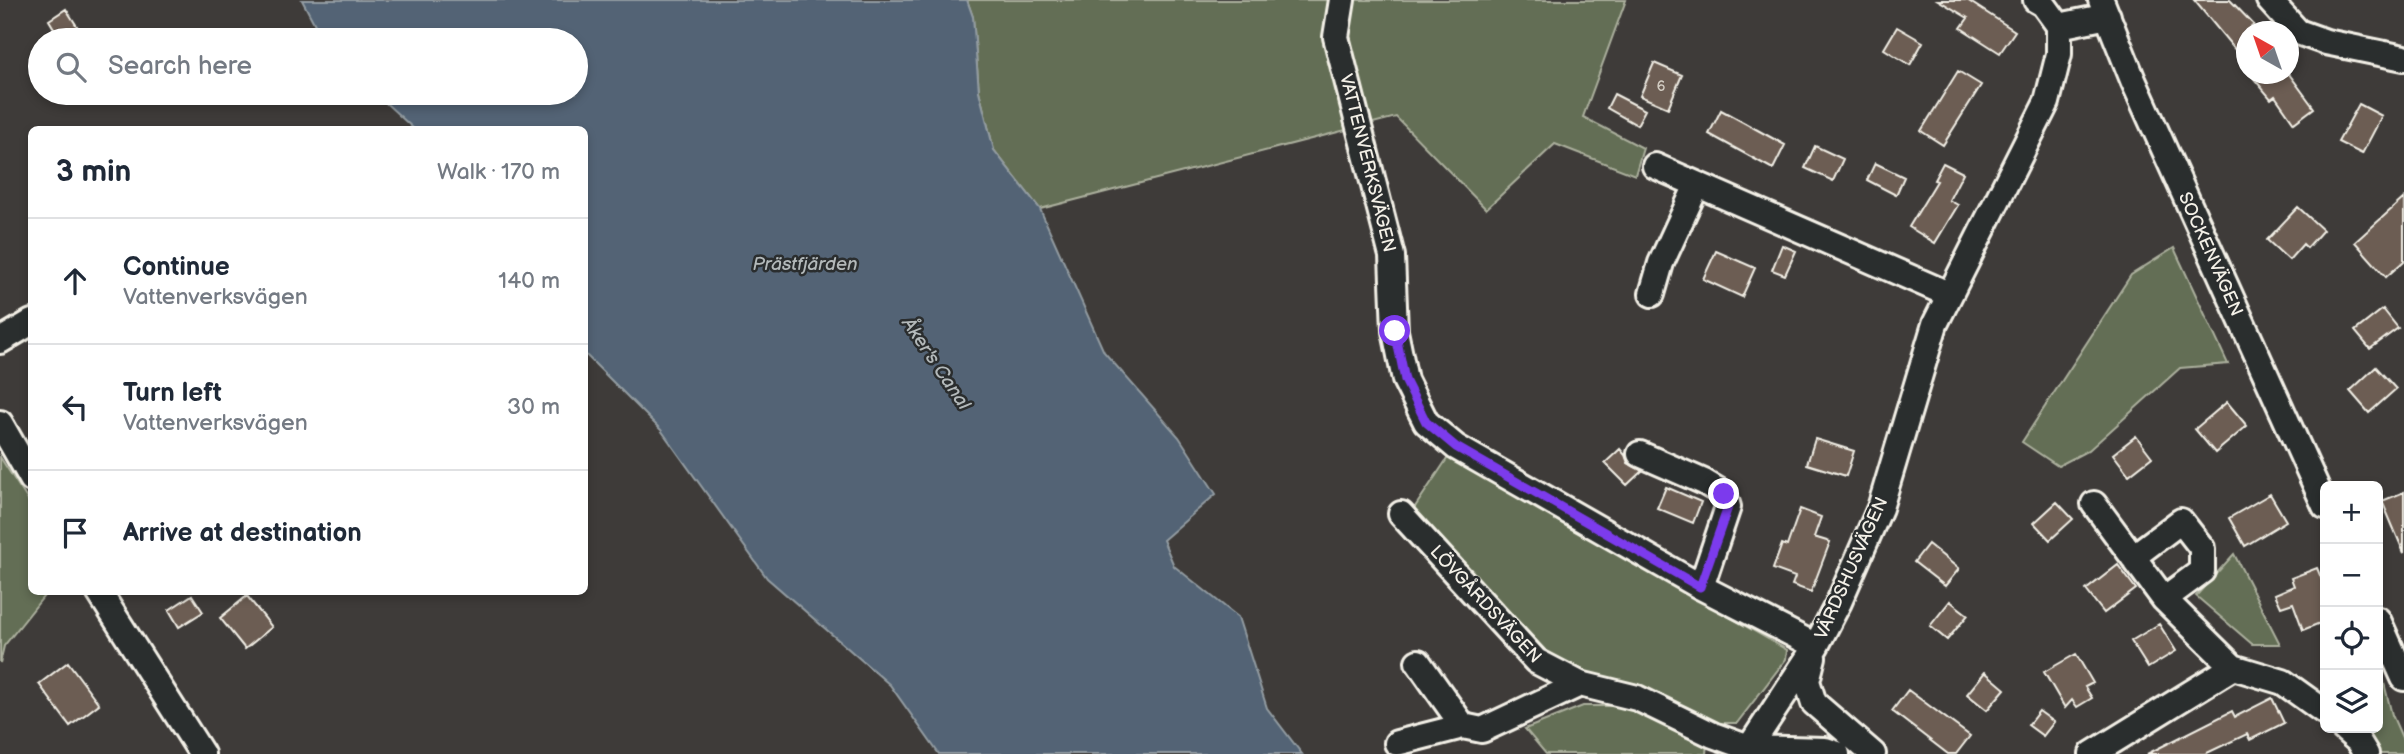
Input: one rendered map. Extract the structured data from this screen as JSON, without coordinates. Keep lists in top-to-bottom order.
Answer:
{
  "streets": {
    "street": [
      "VATTENVERKSVÄGEN",
      "SOCKENVÄGEN",
      "VÄRDSHUSVÄGEN",
      "LÖVGÅRDSVÄGEN"
    ]
  },
  "crossings": [
    ["VATTENVERKSVÄGEN", "VÄRDSHUSVÄGEN"],
    ["VÄRDSHUSVÄGEN", "LÖVGÅRDSVÄGEN"]
  ],
  "water": ["Prästfjärden", "Åker's Canal"],
  "house_numbers": ["6"],
  "north": "top left",
  "page": {
    "search": "Search here",
    "heading": ["3 min", "Walk · 170 m"],
    "list": [
      ["Continue", "Vattenverksvägen", "140 m"],
      ["Turn left", "Vattenverksvägen", "30 m"],
      "Arrive at destination"
    ],
    "map_buttons": ["+", "−"]
  }
}
